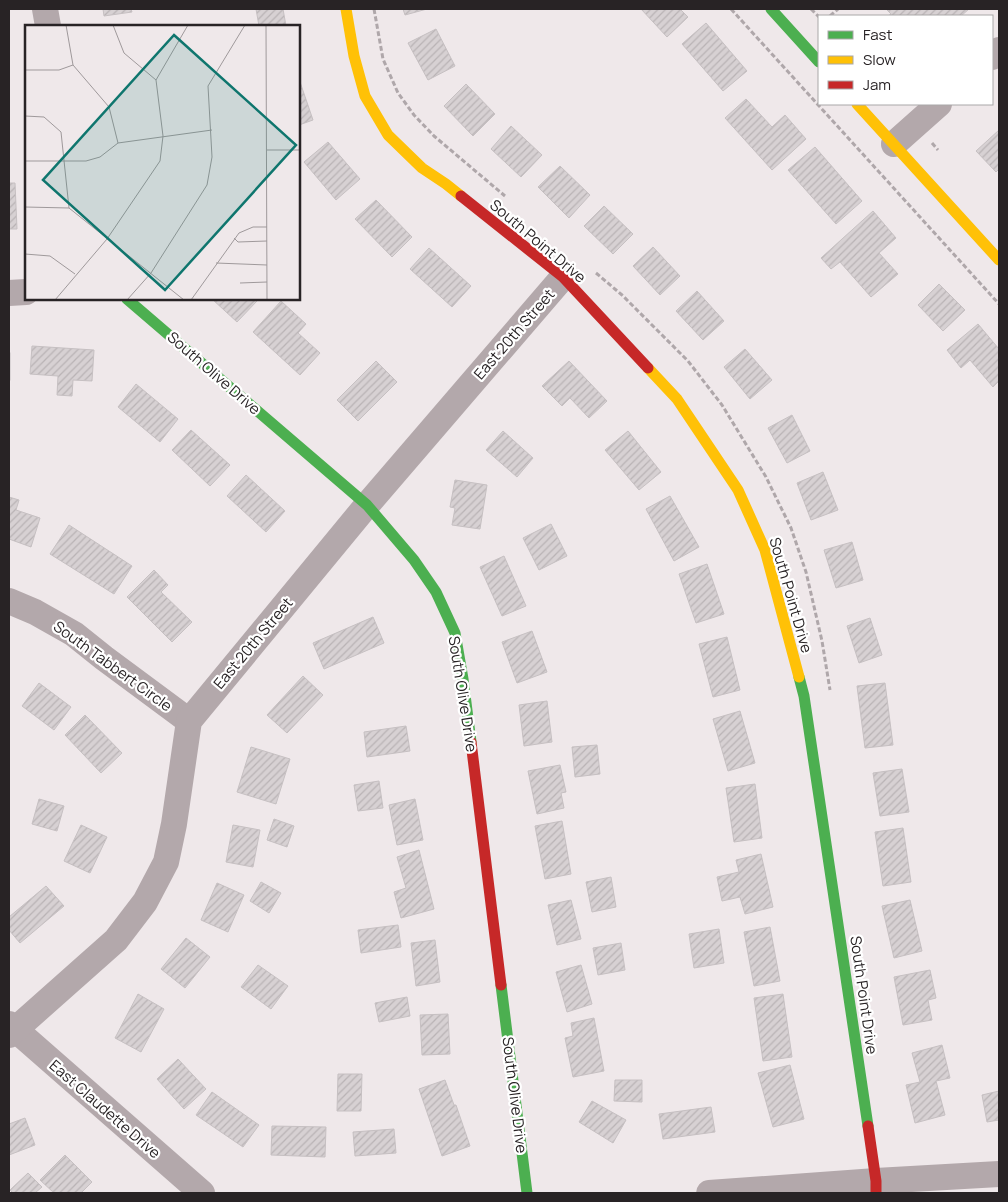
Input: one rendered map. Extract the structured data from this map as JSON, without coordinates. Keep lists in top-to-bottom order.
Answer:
{
  "streets": {
    "street": [
      "South Point Drive",
      "East 20th Street",
      "South Olive Drive",
      "South Tabbert Circle",
      "East Claudette Drive"
    ]
  },
  "crossings": [
    ["South Point Drive", "East 20th Street"],
    ["East 20th Street", "South Olive Drive"],
    ["East 20th Street", "South Tabbert Circle"]
  ],
  "legend": ["Fast", "Slow", "Jam"]
}
